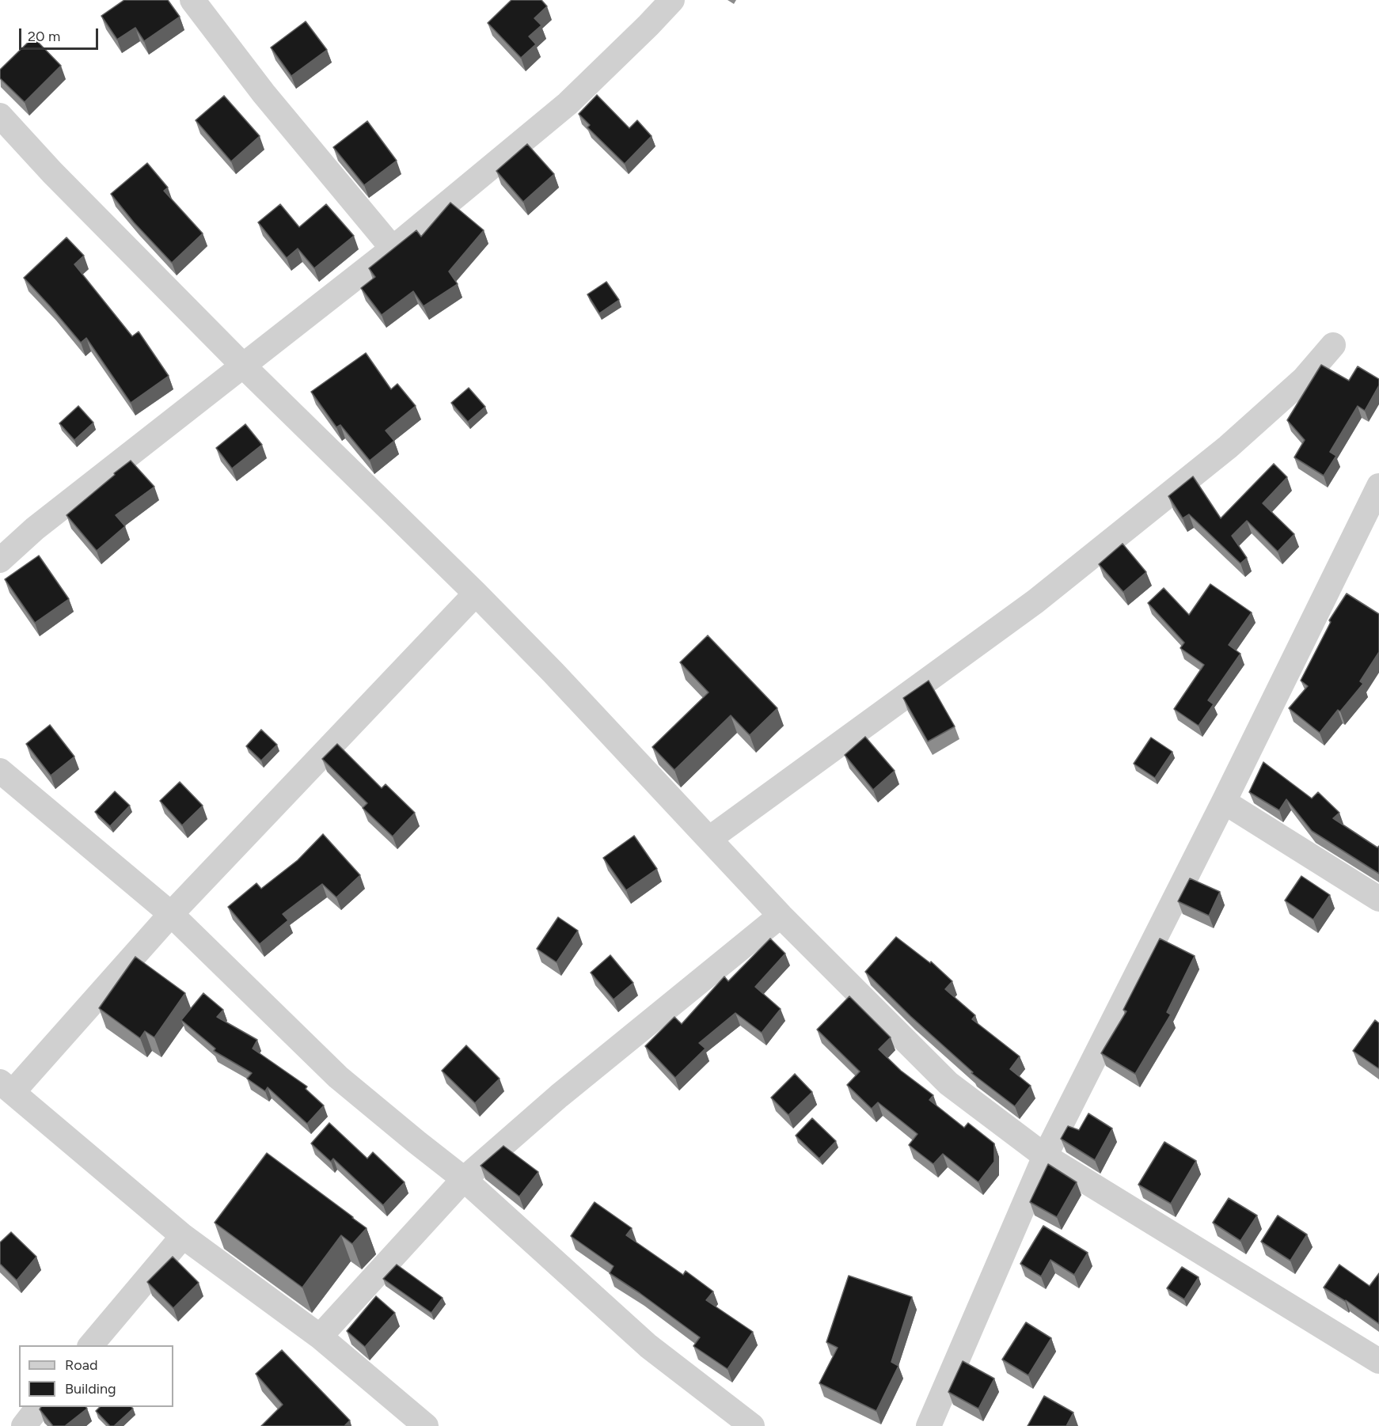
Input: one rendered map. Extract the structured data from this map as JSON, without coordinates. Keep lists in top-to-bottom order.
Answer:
{
  "legend": ["Road", "Building"],
  "scale_bar": "20 m"
}
